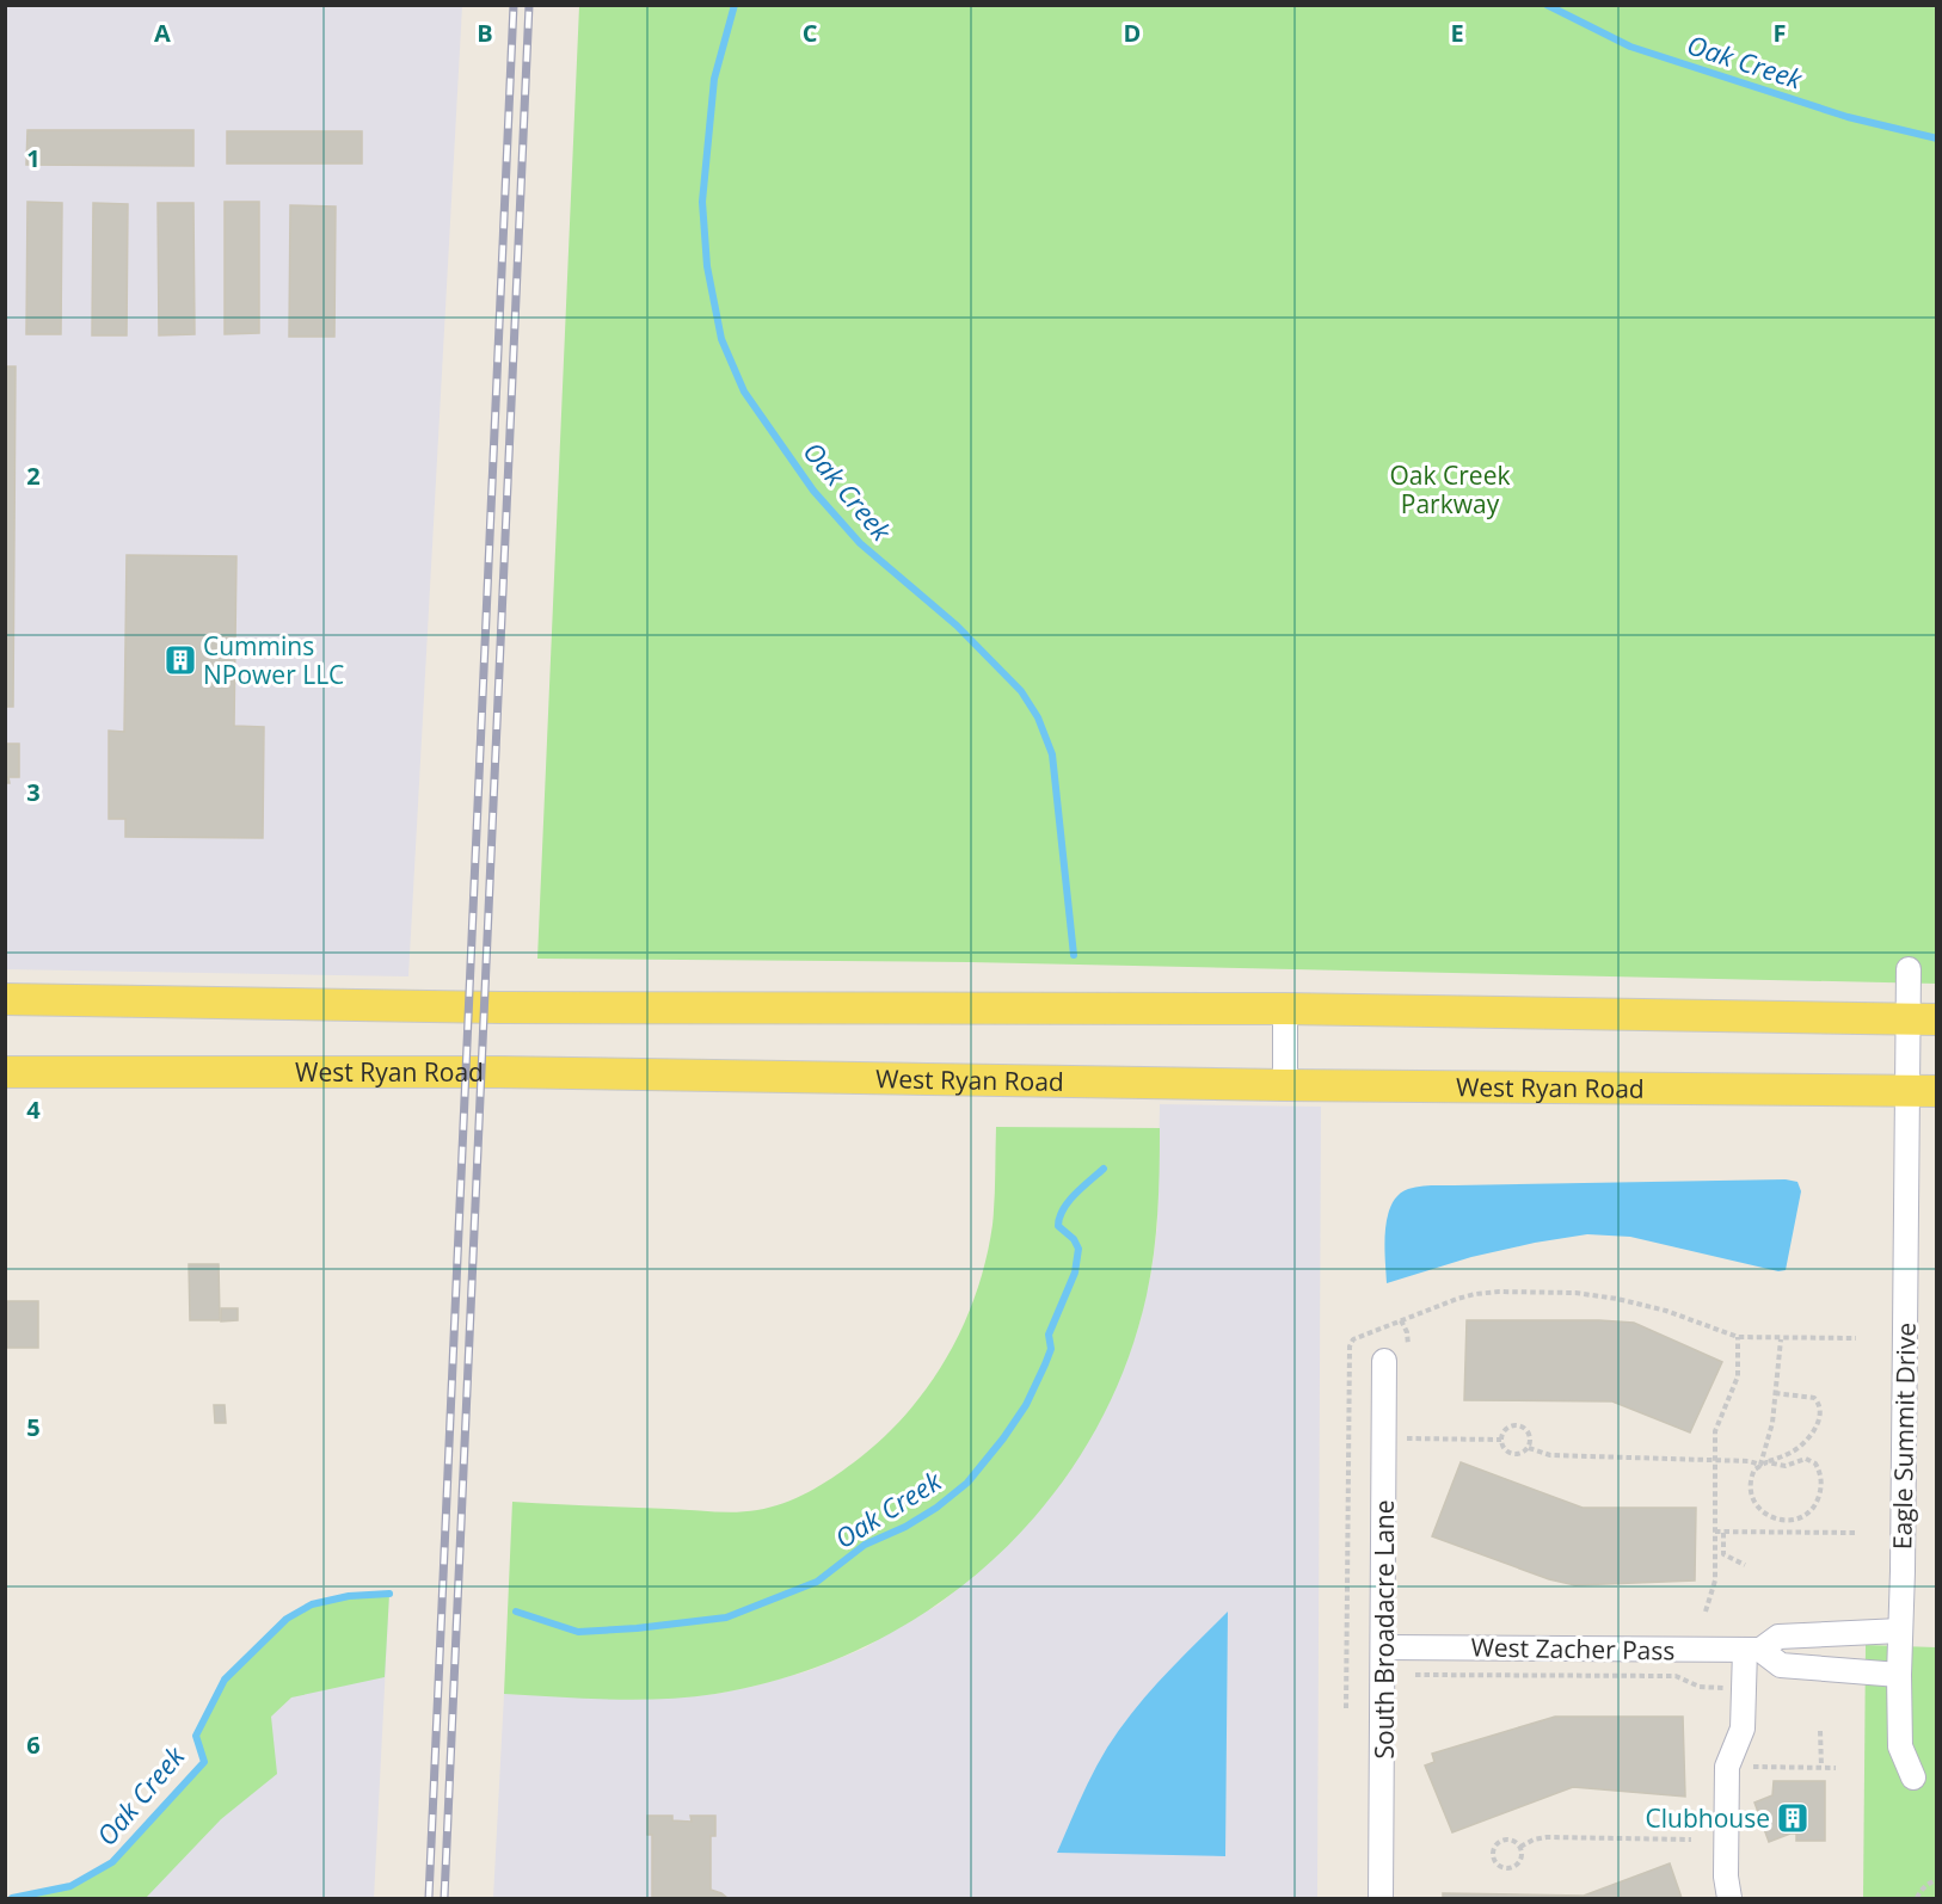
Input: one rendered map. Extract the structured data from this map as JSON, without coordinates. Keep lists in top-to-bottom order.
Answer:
{
  "streets": {
    "main road": ["West Ryan Road"],
    "street": ["Eagle Summit Drive", "South Broadacre Lane", "West Zacher Pass"]
  },
  "crossings": [
    ["West Ryan Road", "Eagle Summit Drive"],
    ["Eagle Summit Drive", "West Zacher Pass"],
    ["South Broadacre Lane", "West Zacher Pass"]
  ],
  "water": ["Oak Creek"],
  "parks": ["Oak Creek Parkway"],
  "places": {
    "building": ["Cummins NPower LLC", "Clubhouse"]
  },
  "grid": {
    "columns": [
      "A",
      "B",
      "C",
      "D",
      "E",
      "F"
    ],
    "rows": [
      "1",
      "2",
      "3",
      "4",
      "5",
      "6"
    ]
  }
}
